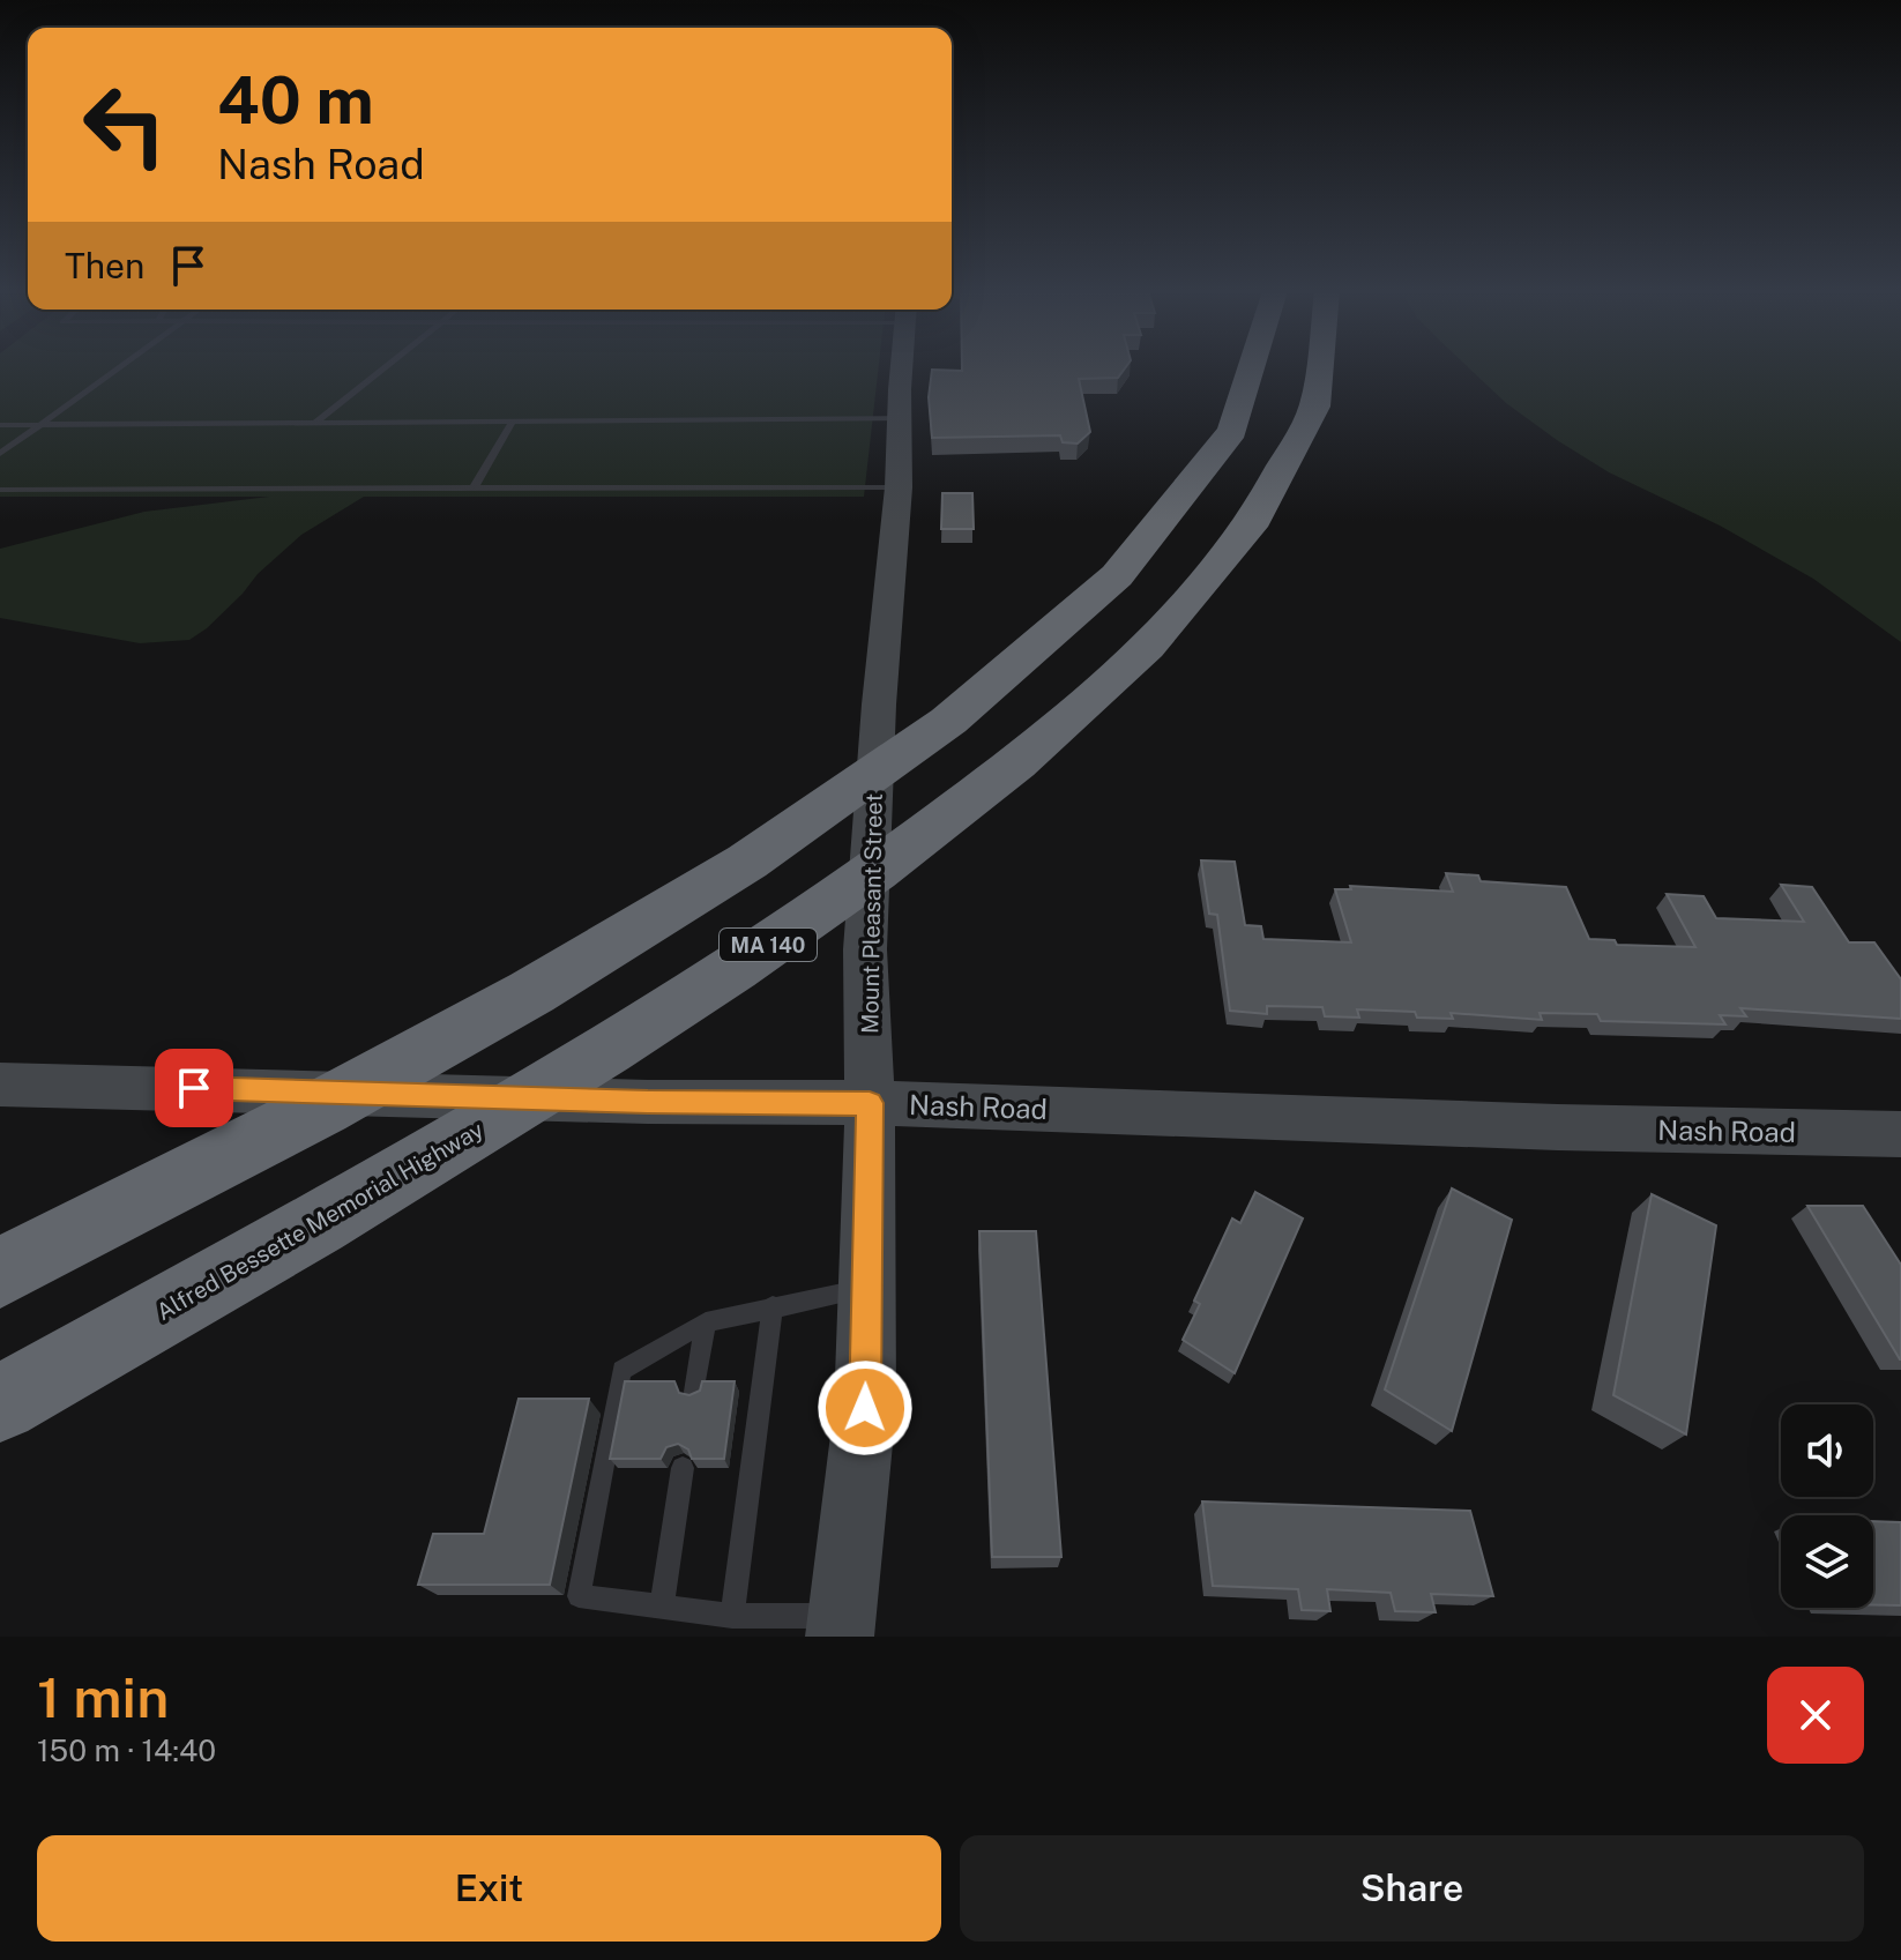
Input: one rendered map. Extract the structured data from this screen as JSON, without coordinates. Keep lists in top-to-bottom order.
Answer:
{
  "streets": {
    "highway": ["MA 140", "Alfred Bessette Memorial Highway"],
    "main road": ["Mount Pleasant Street", "Nash Road"]
  },
  "crossings": [
    ["Mount Pleasant Street", "Nash Road"]
  ],
  "page": {
    "turn": ["40 m", "Nash Road"],
    "then": "Then",
    "heading": ["1 min", "150 m · 14:40"],
    "buttons": ["Exit", "Share"]
  }
}
